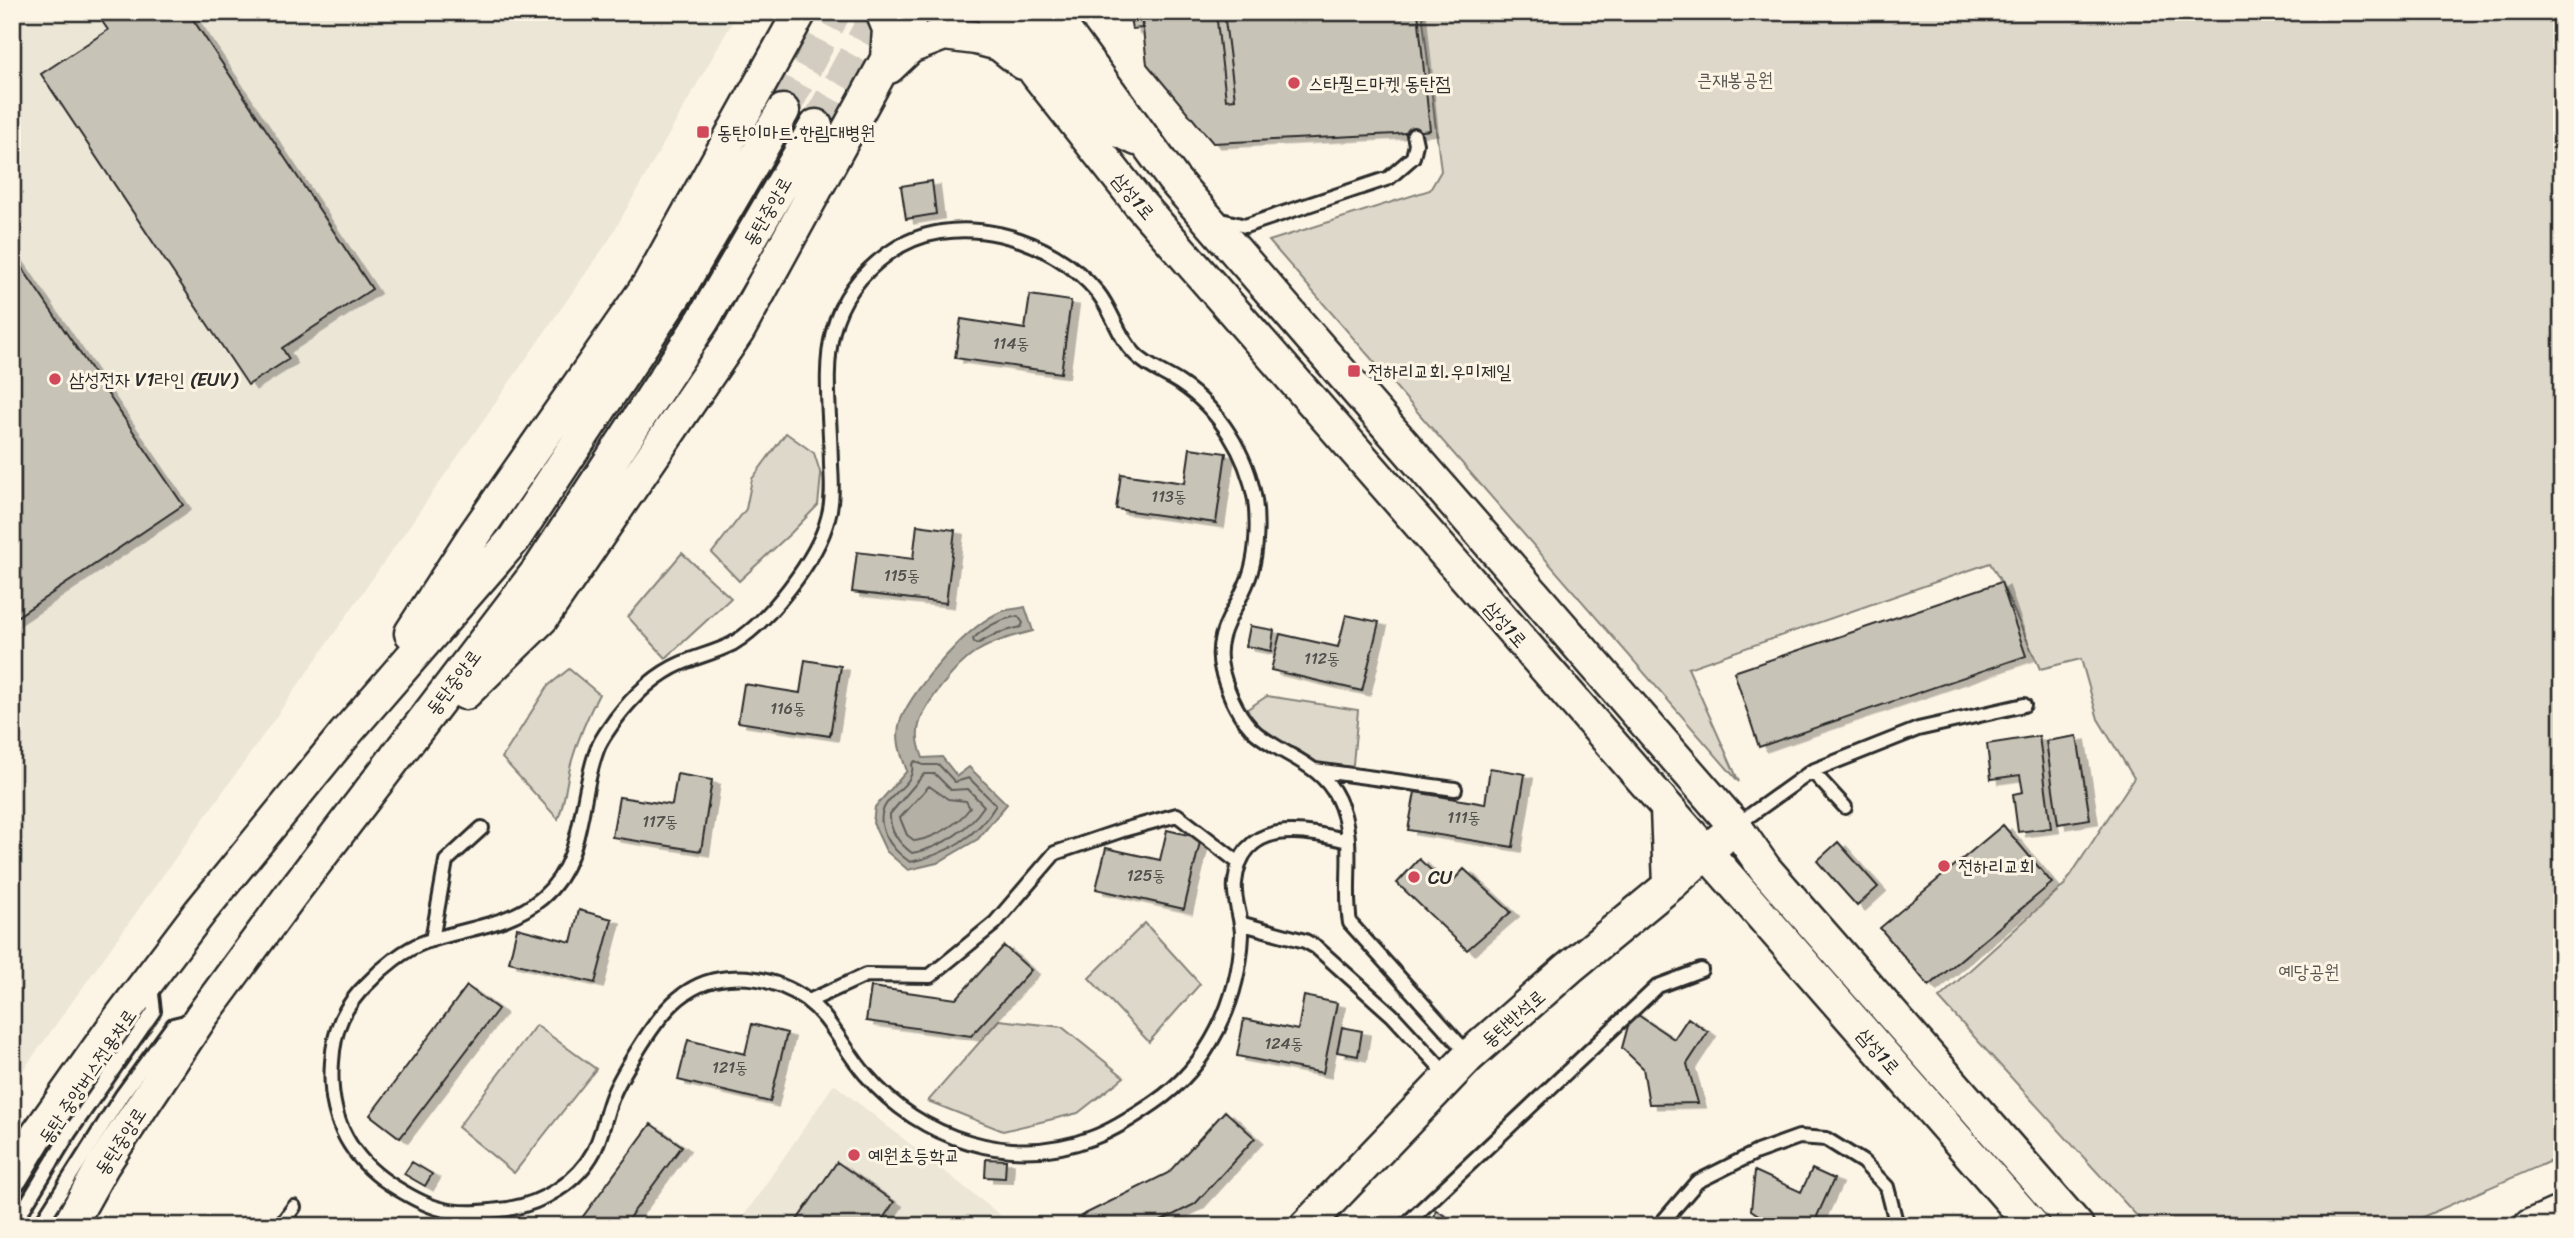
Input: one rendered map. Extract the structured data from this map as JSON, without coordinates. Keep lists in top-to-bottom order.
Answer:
{
  "streets": {
    "street": ["삼성1로", "동탄중앙로", "동탄반석로"],
    "lane": ["동탄 중앙버스전용차로"]
  },
  "crossings": [
    ["삼성1로", "동탄반석로"],
    ["동탄중앙로", "동탄 중앙버스전용차로"]
  ],
  "parks": ["큰재봉공원", "예당공원"],
  "places": {
    "other": [
      "스타필드마켓 동탄점",
      "삼성전자 V1라인 (EUV)",
      "전하리교회",
      "CU",
      "예원초등학교"
    ],
    "transit": ["동탄이마트.한림대병원", "전하리교회.우미제일"]
  },
  "house_numbers": [
    "114동",
    "113동",
    "115동",
    "112동",
    "116동",
    "111동",
    "117동",
    "125동",
    "124동",
    "121동"
  ]
}
